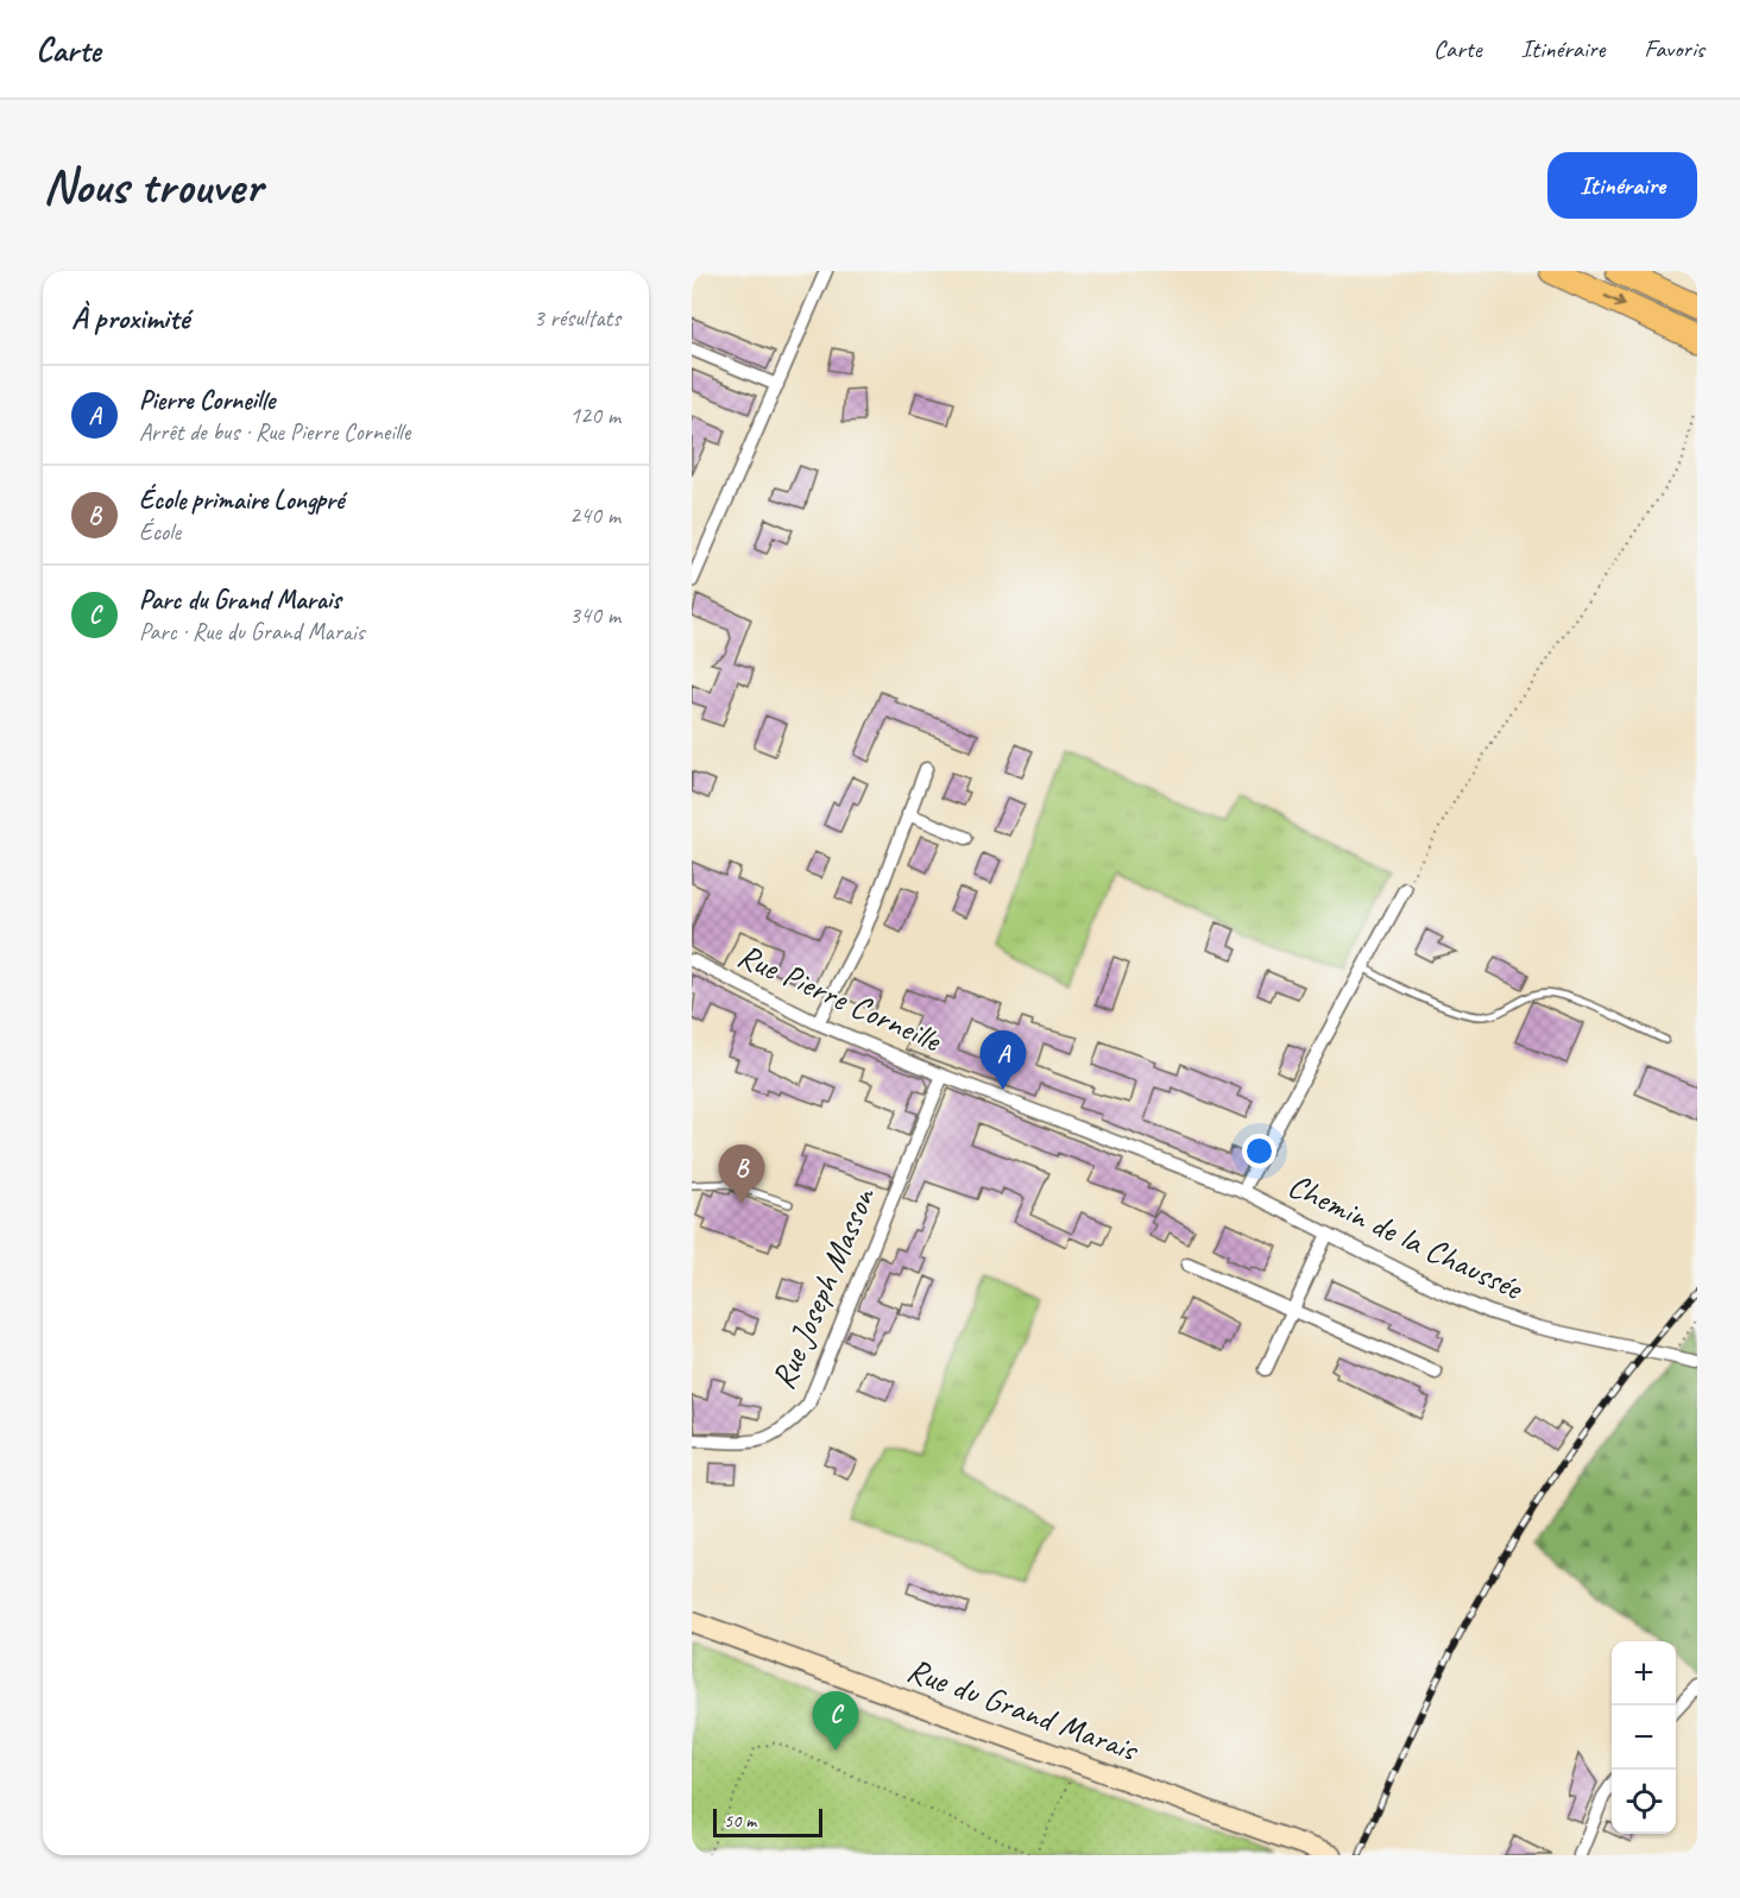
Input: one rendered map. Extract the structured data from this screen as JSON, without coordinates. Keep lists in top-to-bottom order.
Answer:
{
  "streets": {
    "street": [
      "Rue Pierre Corneille",
      "Chemin de la Chaussée",
      "Rue Joseph Masson",
      "Rue du Grand Marais"
    ]
  },
  "crossings": [
    ["Rue Pierre Corneille", "Chemin de la Chaussée"],
    ["Rue Pierre Corneille", "Rue Joseph Masson"]
  ],
  "scale_bar": "50 m",
  "page": {
    "header": "Carte",
    "nav": ["Carte", "Itinéraire", "Favoris"],
    "buttons": "Itinéraire",
    "title": "Nous trouver",
    "heading": ["À proximité", "3 résultats"],
    "list": [
      {
        "mark": "A",
        "name": "Pierre Corneille",
        "note": "Arrêt de bus · Rue Pierre Corneille",
        "value": "120 m"
      },
      {
        "mark": "B",
        "name": "École primaire Longpré",
        "note": "École",
        "value": "240 m"
      },
      {
        "mark": "C",
        "name": "Parc du Grand Marais",
        "note": "Parc · Rue du Grand Marais",
        "value": "340 m"
      }
    ],
    "pins": ["A", "B", "C"],
    "map_buttons": ["+", "−"],
    "scale": "50 m"
  }
}
